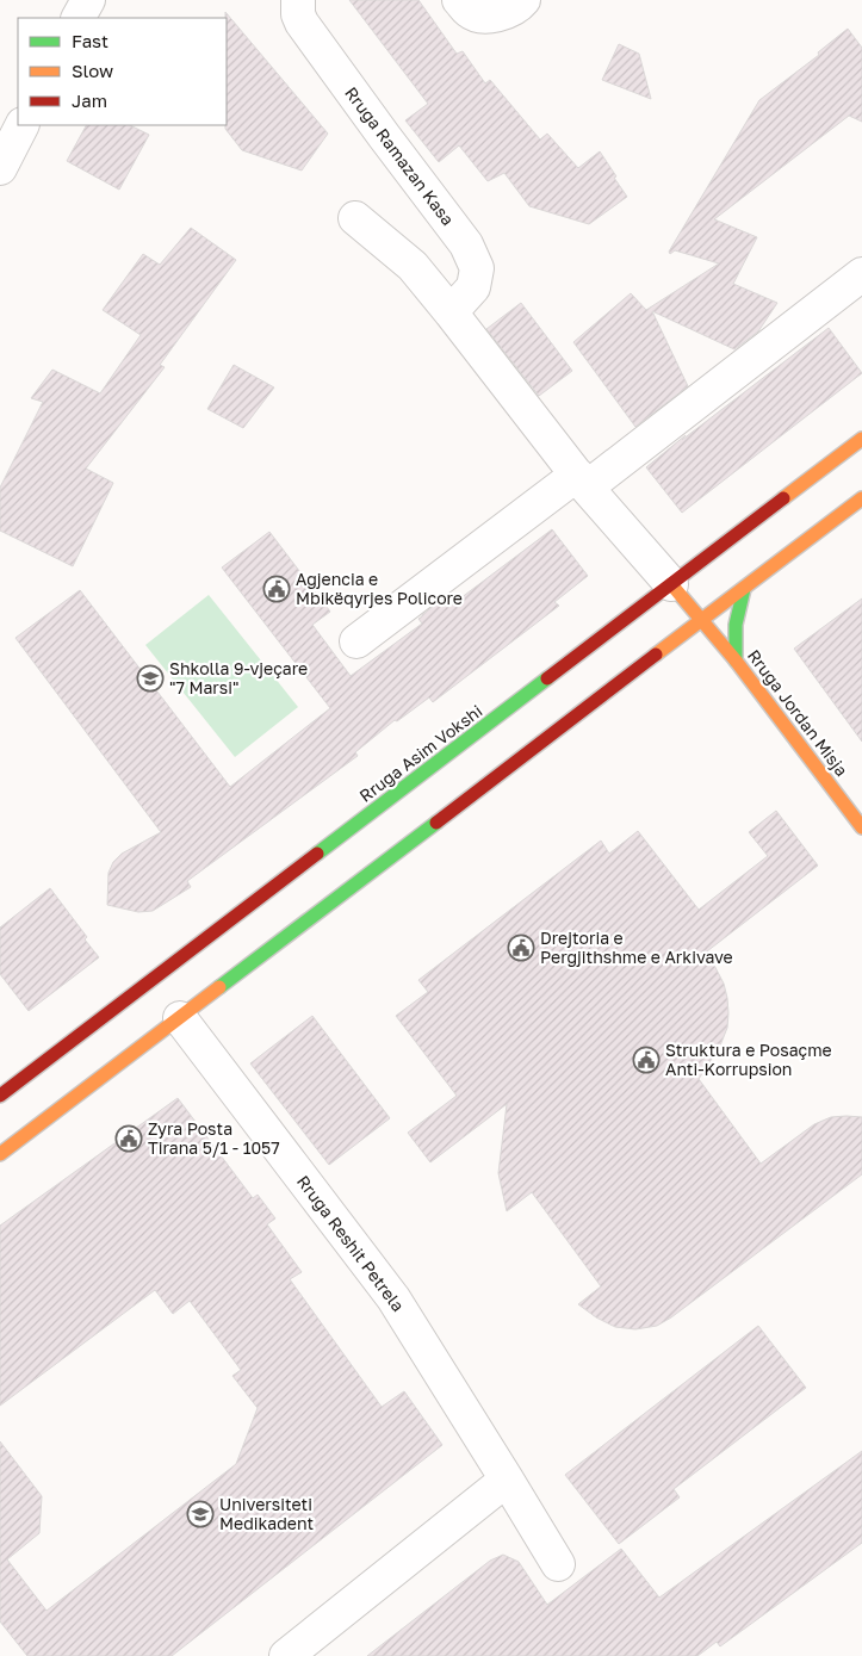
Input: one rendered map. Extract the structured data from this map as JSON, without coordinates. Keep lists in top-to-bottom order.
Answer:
{
  "streets": {
    "main road": ["Rruga Jordan Misja", "Rruga Asim Vokshi"],
    "street": ["Rruga Ramazan Kasa", "Rruga Reshit Petrela"]
  },
  "crossings": [
    ["Rruga Jordan Misja", "Rruga Asim Vokshi"]
  ],
  "places": {
    "public building": [
      "Agjencia e Mbikëqyrjes Policore",
      "Drejtoria e Pergjithshme e Arkivave",
      "Struktura e Posaçme Anti-Korrupsion",
      "Zyra Posta Tirana 5/1 - 1057"
    ],
    "school or university": ["Shkolla 9-vjeçare \"7 Marsi\"", "Universiteti Medikadent"]
  },
  "legend": ["Fast", "Slow", "Jam"]
}
